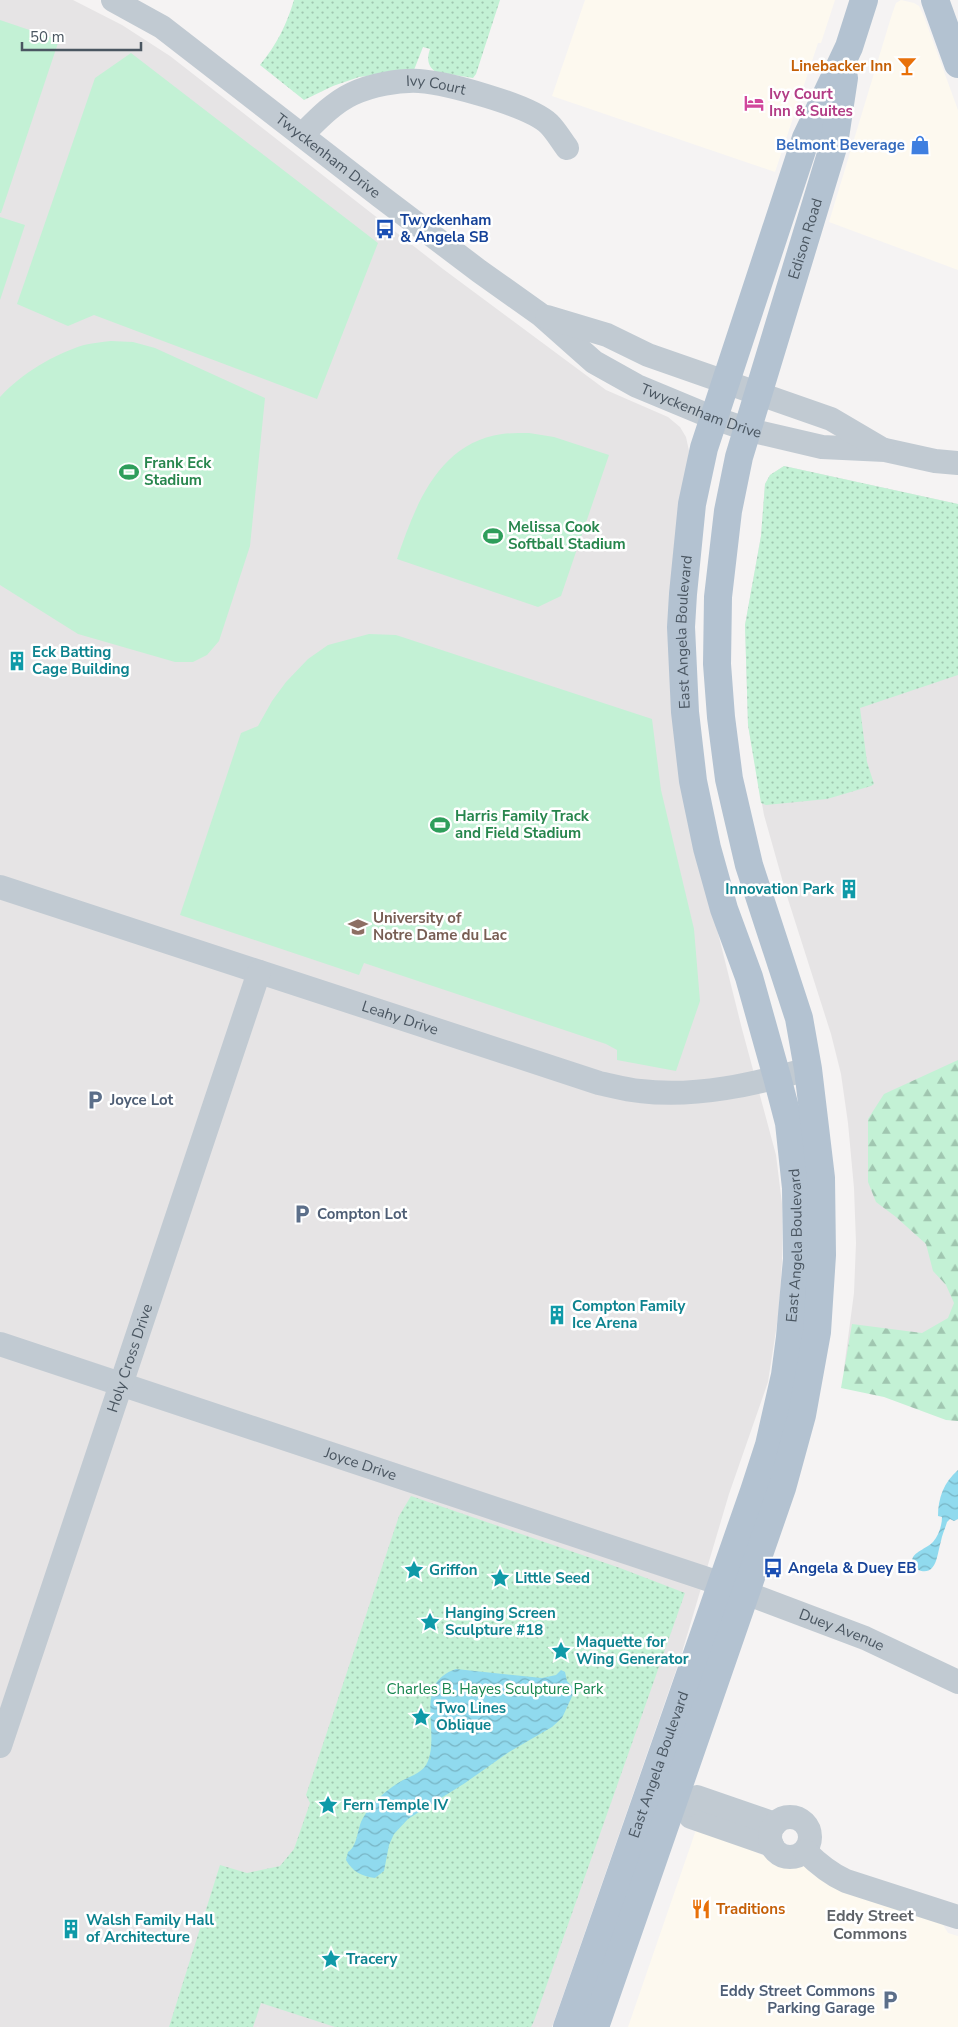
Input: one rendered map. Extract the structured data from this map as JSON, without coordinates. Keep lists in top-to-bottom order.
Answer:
{
  "streets": {
    "main road": ["Edison Road", "East Angela Boulevard"],
    "street": [
      "Ivy Court",
      "Twyckenham Drive",
      "Leahy Drive",
      "Holy Cross Drive",
      "Joyce Drive",
      "Duey Avenue"
    ]
  },
  "crossings": [
    ["Ivy Court", "Twyckenham Drive"],
    ["Twyckenham Drive", "Edison Road"],
    ["Twyckenham Drive", "East Angela Boulevard"],
    ["Edison Road", "East Angela Boulevard"],
    ["East Angela Boulevard", "Leahy Drive"],
    ["East Angela Boulevard", "Joyce Drive"],
    ["East Angela Boulevard", "Duey Avenue"],
    ["Leahy Drive", "Holy Cross Drive"],
    ["Holy Cross Drive", "Joyce Drive"],
    ["Joyce Drive", "Duey Avenue"]
  ],
  "districts": ["Eddy Street Commons"],
  "parks": ["Charles B. Hayes Sculpture Park"],
  "places": {
    "bar": ["Linebacker Inn"],
    "hotel": ["Ivy Court Inn & Suites"],
    "shop": ["Belmont Beverage"],
    "bus stop": ["Twyckenham & Angela SB", "Angela & Duey EB"],
    "sports": ["Frank Eck Stadium", "Melissa Cook Softball Stadium", "Harris Family Track and Field Stadium"],
    "building": [
      "Eck Batting Cage Building",
      "Innovation Park",
      "Compton Family Ice Arena",
      "Walsh Family Hall of Architecture"
    ],
    "school or university": ["University of Notre Dame du Lac"],
    "parking": ["Joyce Lot", "Compton Lot", "Eddy Street Commons Parking Garage"],
    "place": [
      "Griffon",
      "Little Seed",
      "Hanging Screen Sculpture #18",
      "Maquette for Wing Generator",
      "Two Lines Oblique",
      "Fern Temple IV",
      "Tracery"
    ],
    "restaurant": ["Traditions"]
  },
  "scale_bar": "50 m"
}
